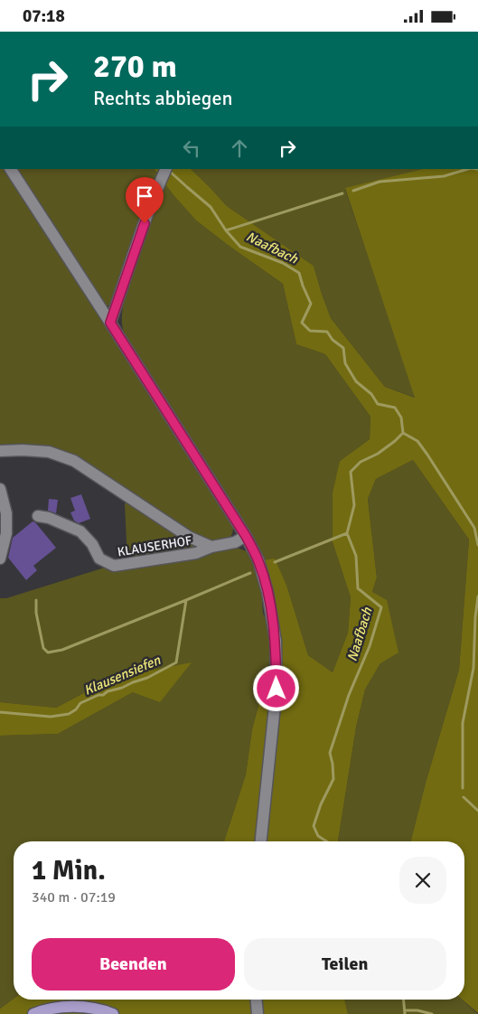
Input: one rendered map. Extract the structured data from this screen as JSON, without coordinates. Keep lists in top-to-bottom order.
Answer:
{
  "streets": {
    "street": ["KLAUSERHOF"]
  },
  "water": ["Naafbach", "Klausensiefen"],
  "page": {
    "status": "07:18",
    "turn": ["270 m", "Rechts abbiegen"],
    "heading": ["1 Min.", "340 m · 07:19"],
    "buttons": ["Beenden", "Teilen"]
  }
}
